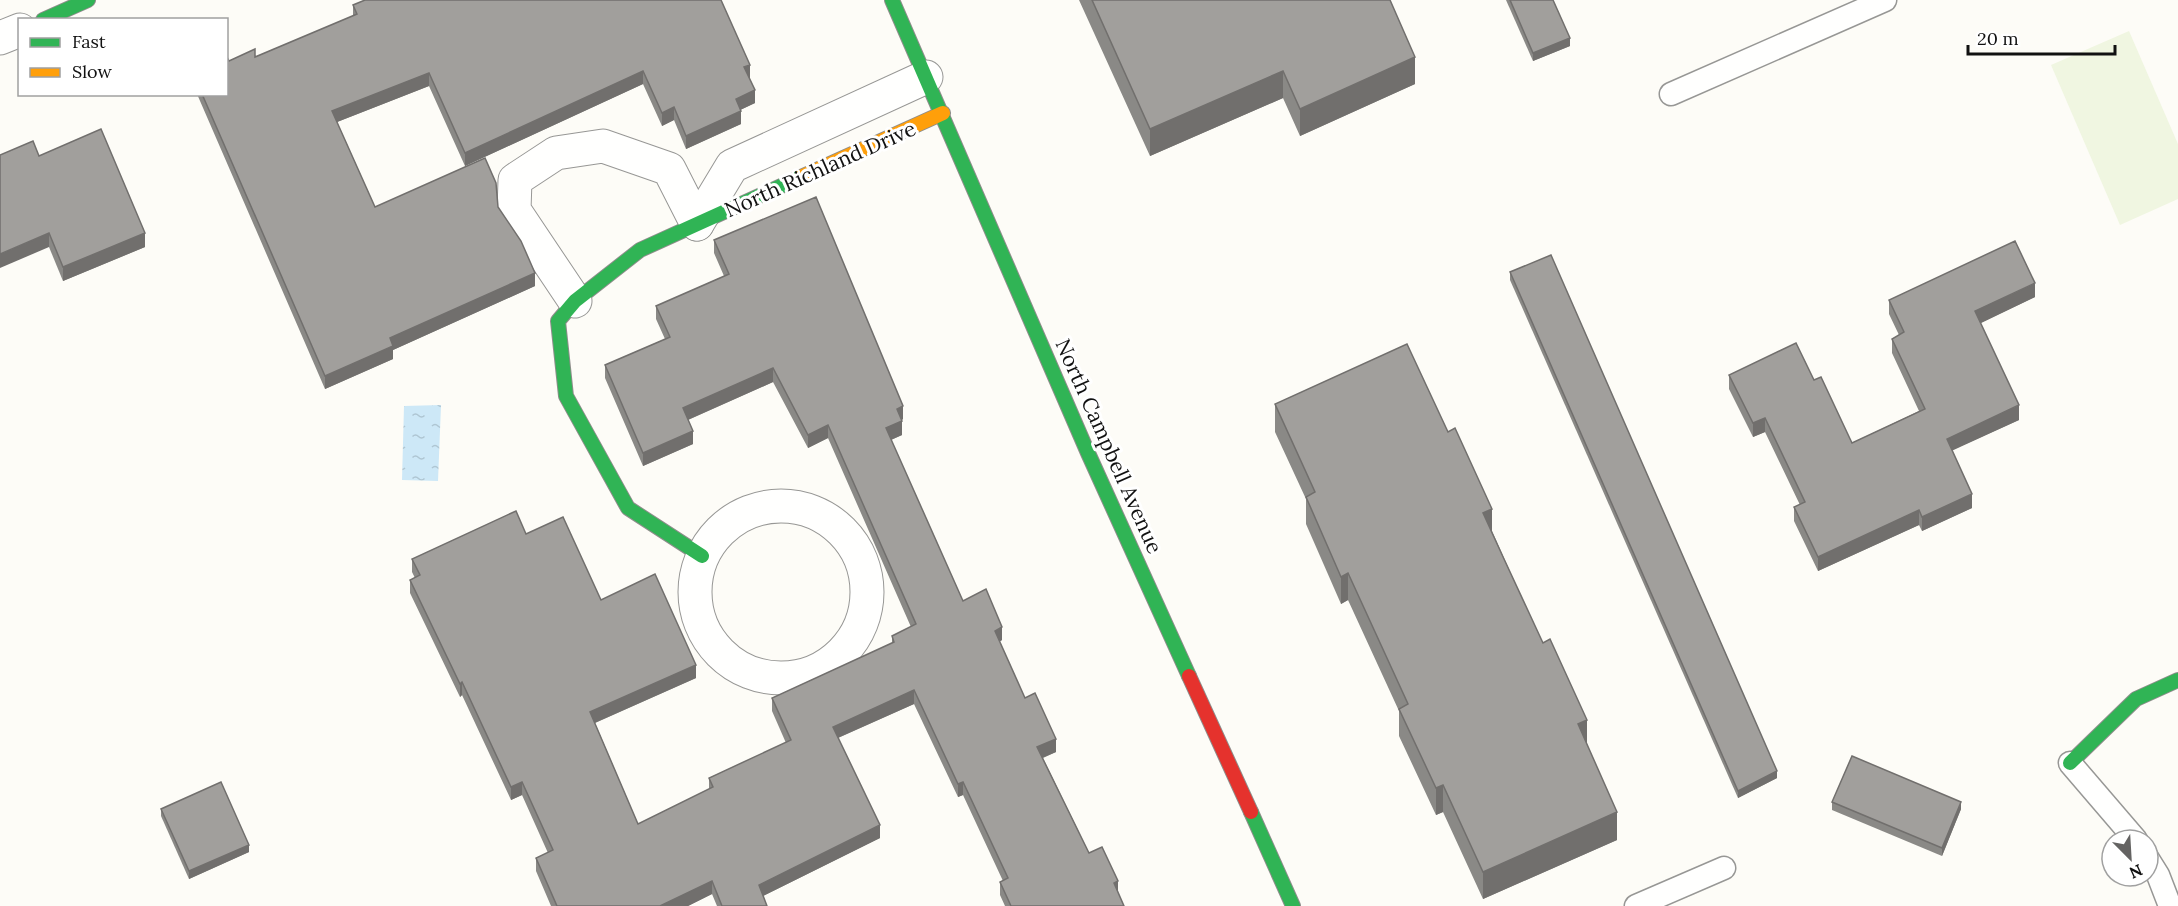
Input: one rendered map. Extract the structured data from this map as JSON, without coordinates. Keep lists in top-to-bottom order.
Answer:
{
  "streets": {
    "main road": ["North Richland Drive", "North Campbell Avenue"]
  },
  "crossings": [
    ["North Richland Drive", "North Campbell Avenue"]
  ],
  "legend": ["Fast", "Slow"],
  "scale_bar": "20 m",
  "north": "bottom right"
}
